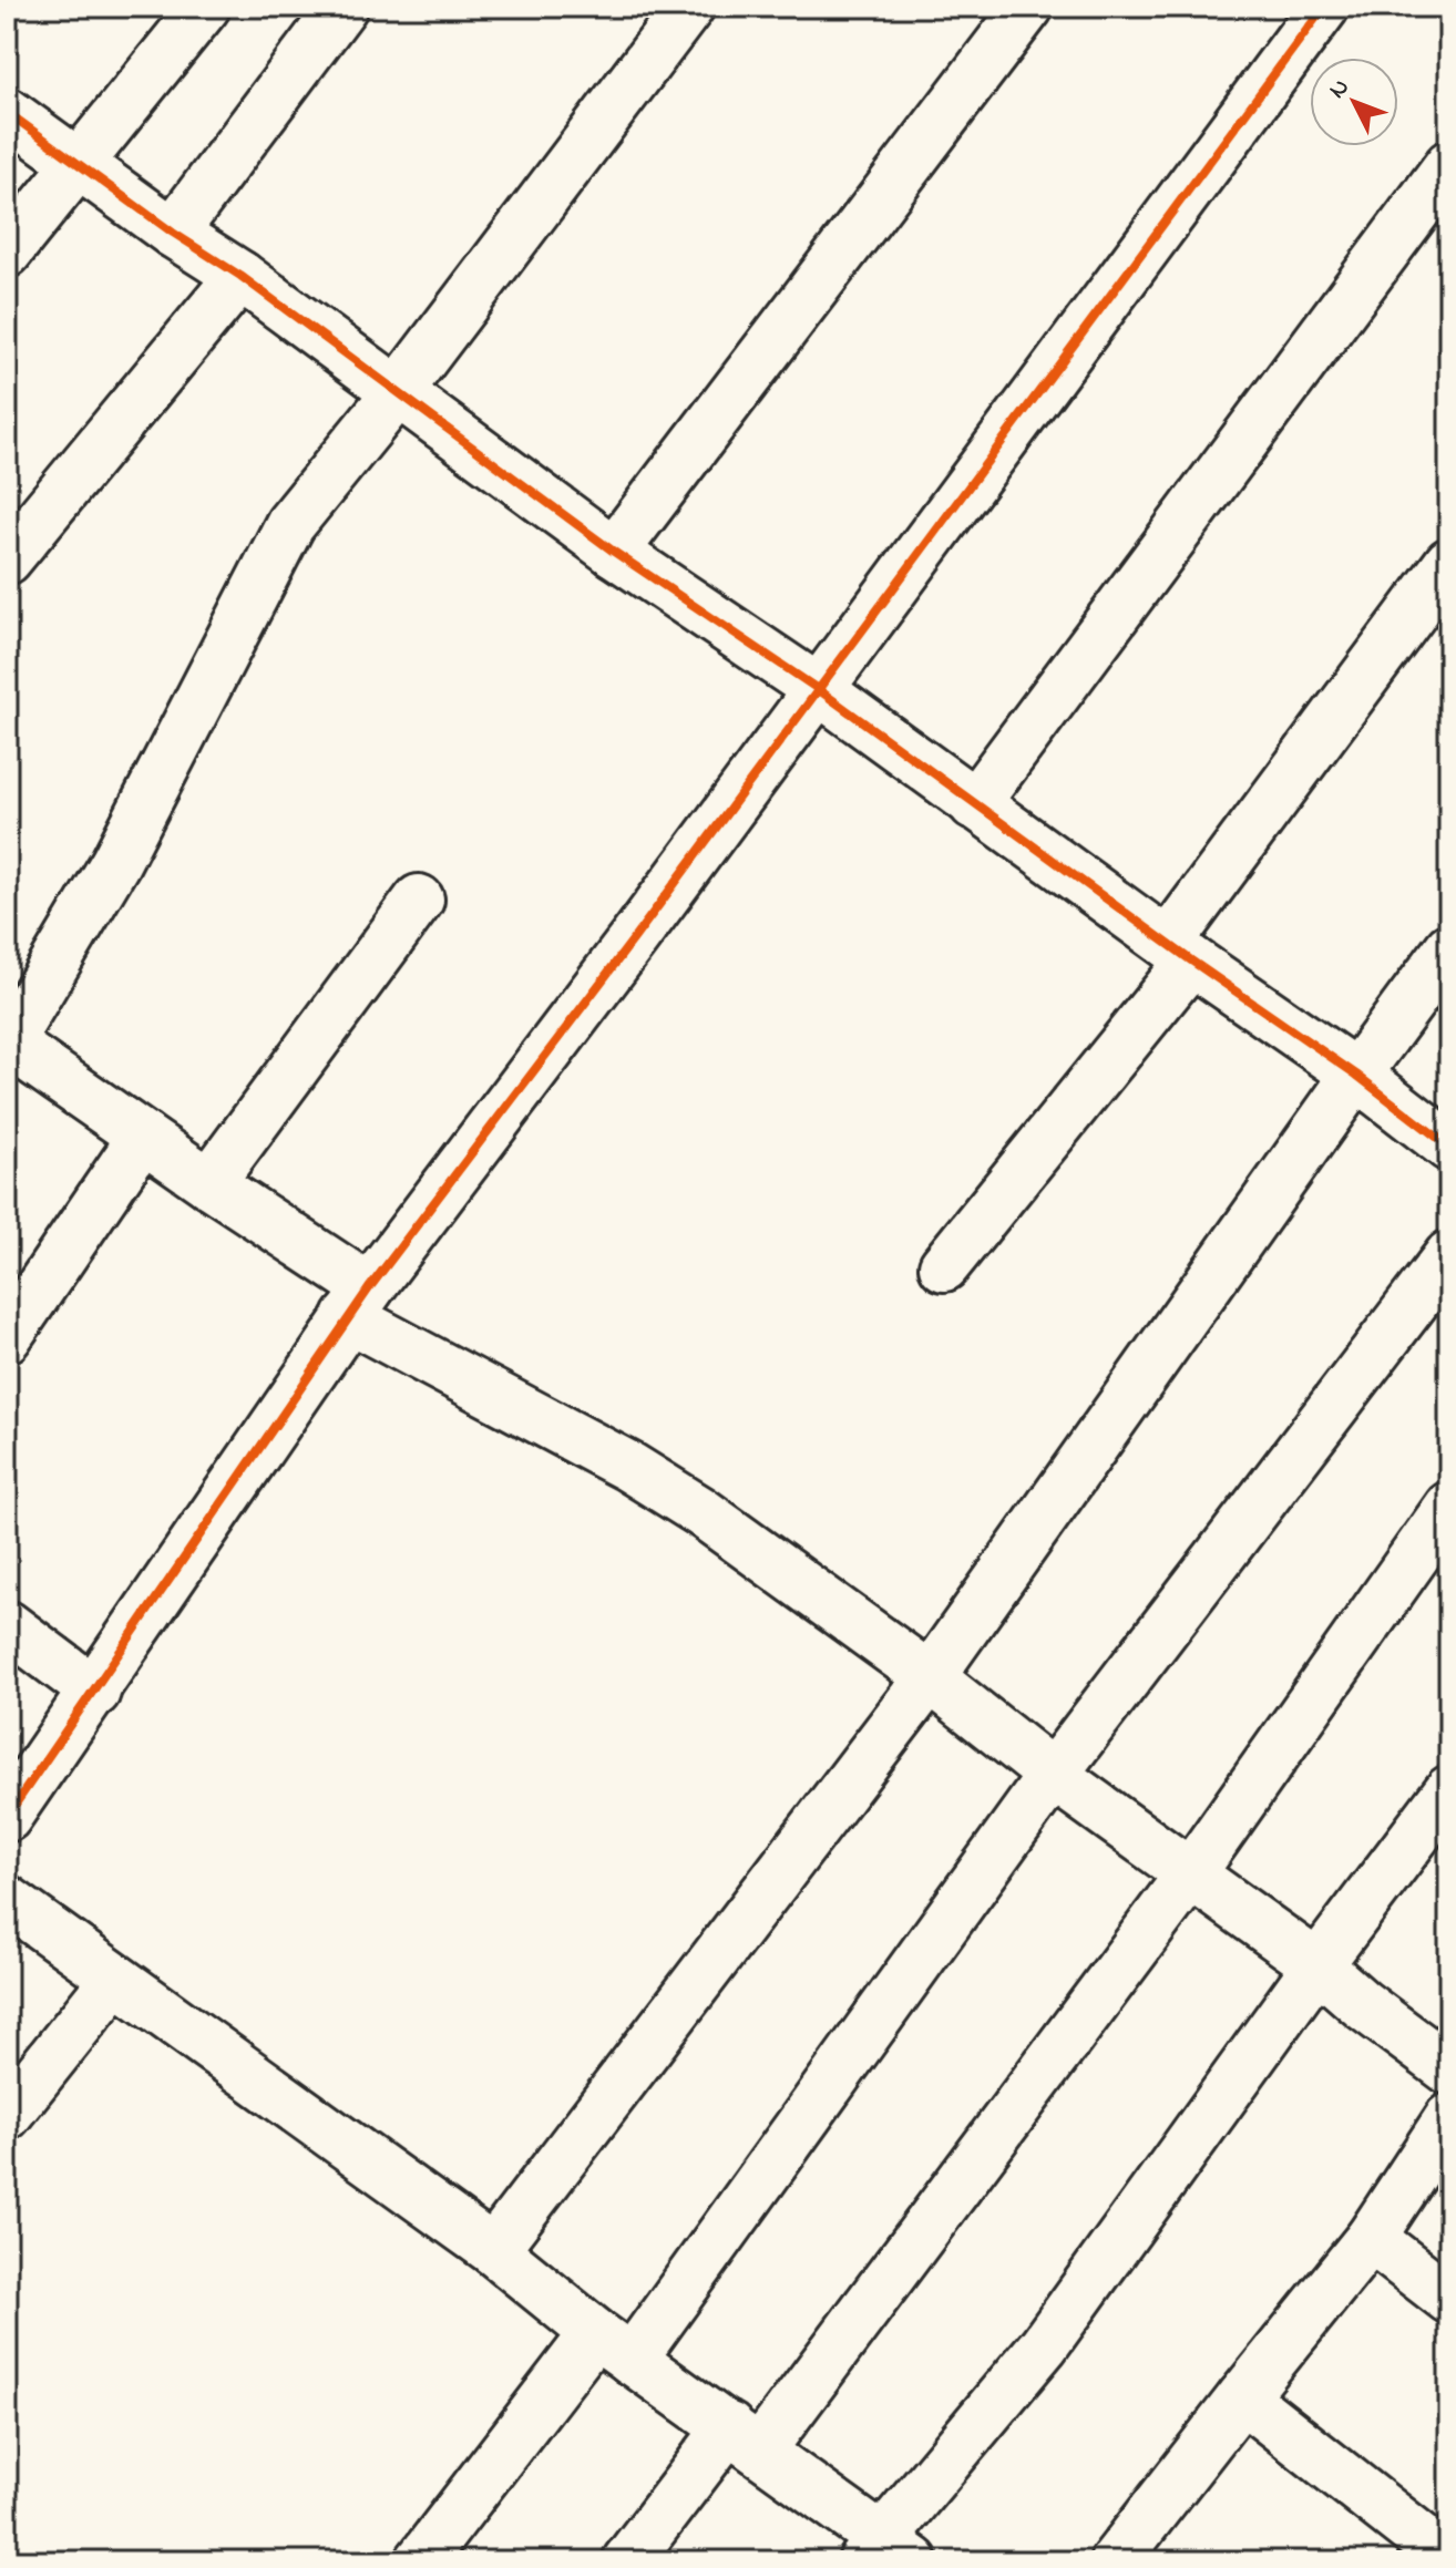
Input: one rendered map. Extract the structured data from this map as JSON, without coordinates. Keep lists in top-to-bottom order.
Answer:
{
  "north": "top left"
}
